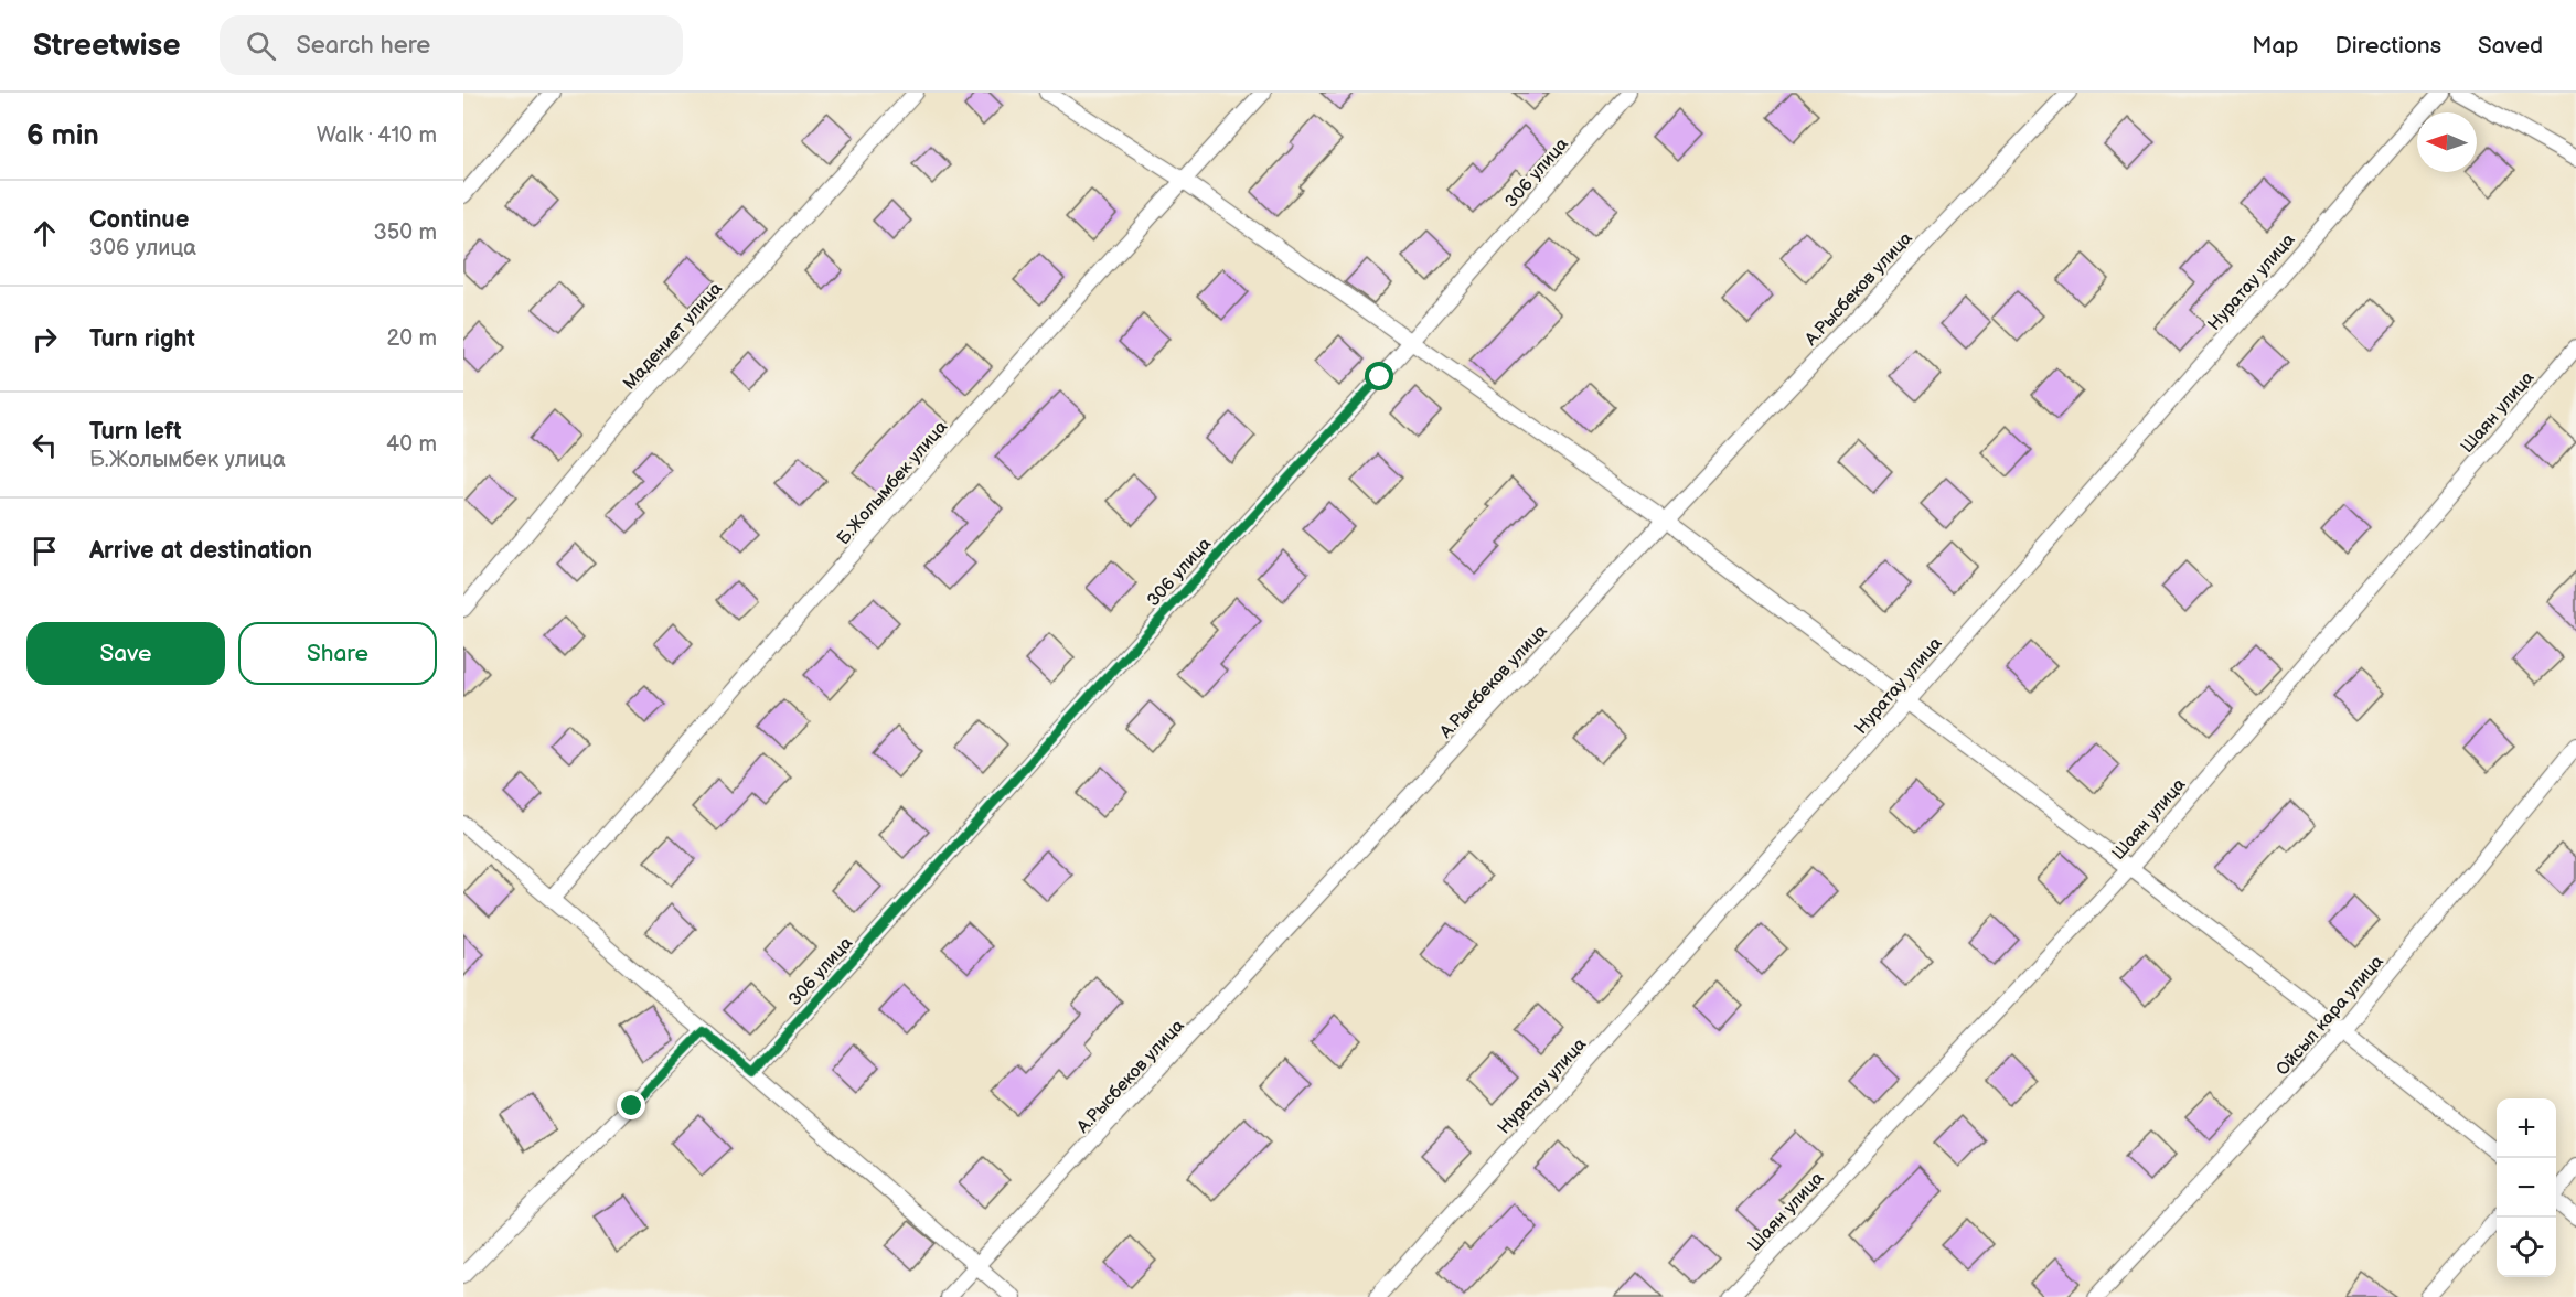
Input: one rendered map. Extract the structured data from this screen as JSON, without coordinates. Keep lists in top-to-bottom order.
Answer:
{
  "streets": {
    "street": [
      "306 улица",
      "Нуратау улица",
      "А.Рысбеков улица",
      "Мадениет улица",
      "Шаян улица",
      "Б.Жолымбек улица",
      "Ойсыл кара улица"
    ]
  },
  "north": "left",
  "page": {
    "header": "Streetwise",
    "search": "Search here",
    "nav": ["Map", "Directions", "Saved"],
    "heading": ["6 min", "Walk · 410 m"],
    "list": [
      ["Continue", "306 улица", "350 m"],
      ["Turn right", "20 m"],
      ["Turn left", "Б.Жолымбек улица", "40 m"],
      "Arrive at destination"
    ],
    "buttons": ["Save", "Share"],
    "map_buttons": ["+", "−"]
  }
}
